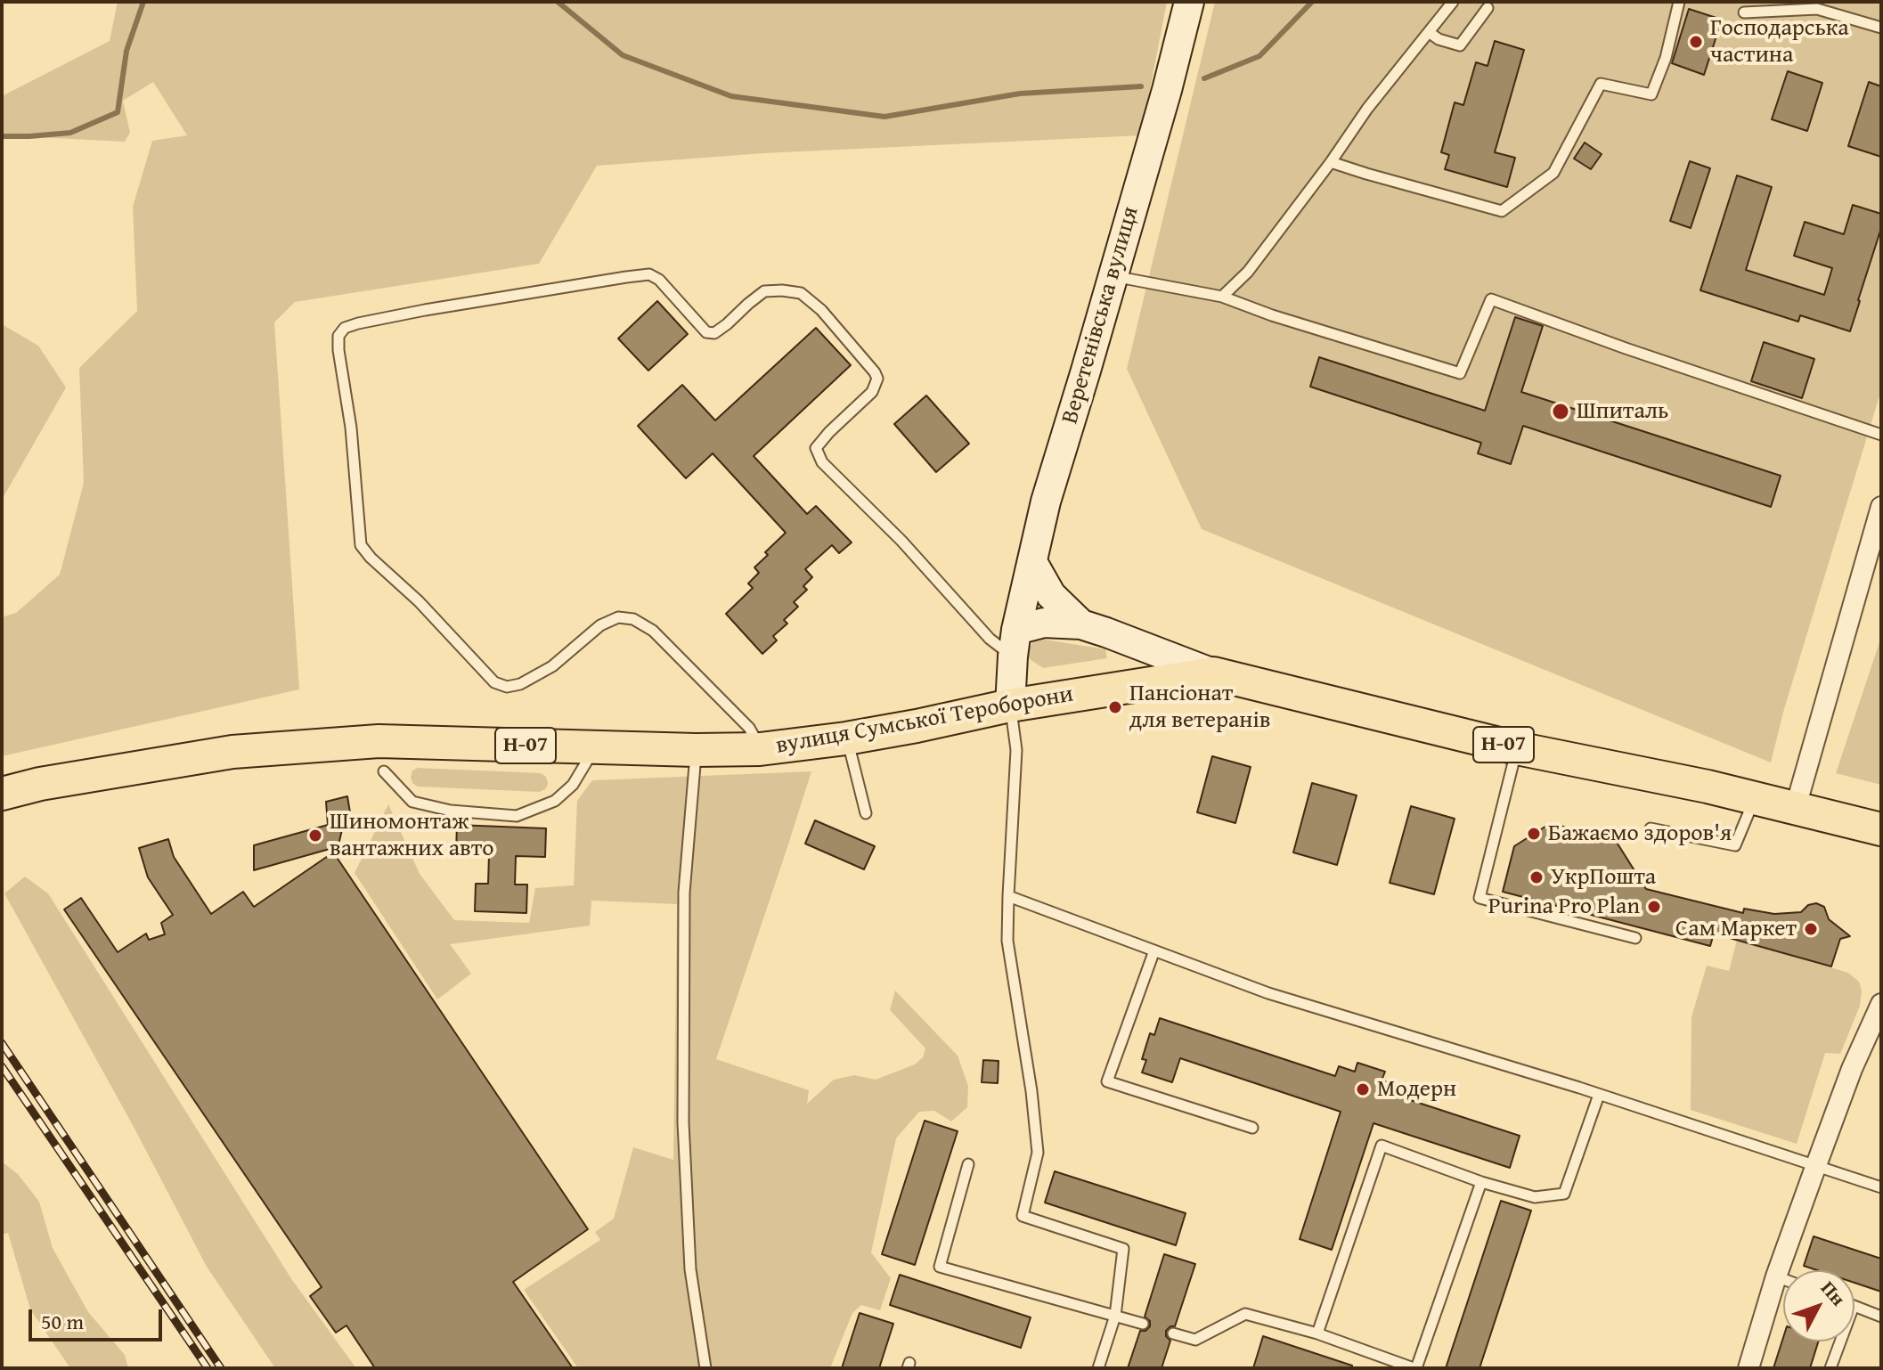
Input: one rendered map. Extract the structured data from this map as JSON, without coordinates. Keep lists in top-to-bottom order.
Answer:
{
  "streets": {
    "main road": ["вулиця Сумської Тероборони", "Н-07"],
    "street": ["Веретенівська вулиця"]
  },
  "crossings": [
    ["Веретенівська вулиця", "вулиця Сумської Тероборони"]
  ],
  "places": [
    "Господарська частина",
    "Шпиталь",
    "Пансіонат для ветеранів",
    "Бажаємо здоров'я",
    "Шиномонтаж вантажних авто",
    "УкрПошта",
    "Purina Pro Plan",
    "Сам Маркет",
    "Модерн"
  ],
  "scale_bar": "50 m",
  "north": "top right"
}
